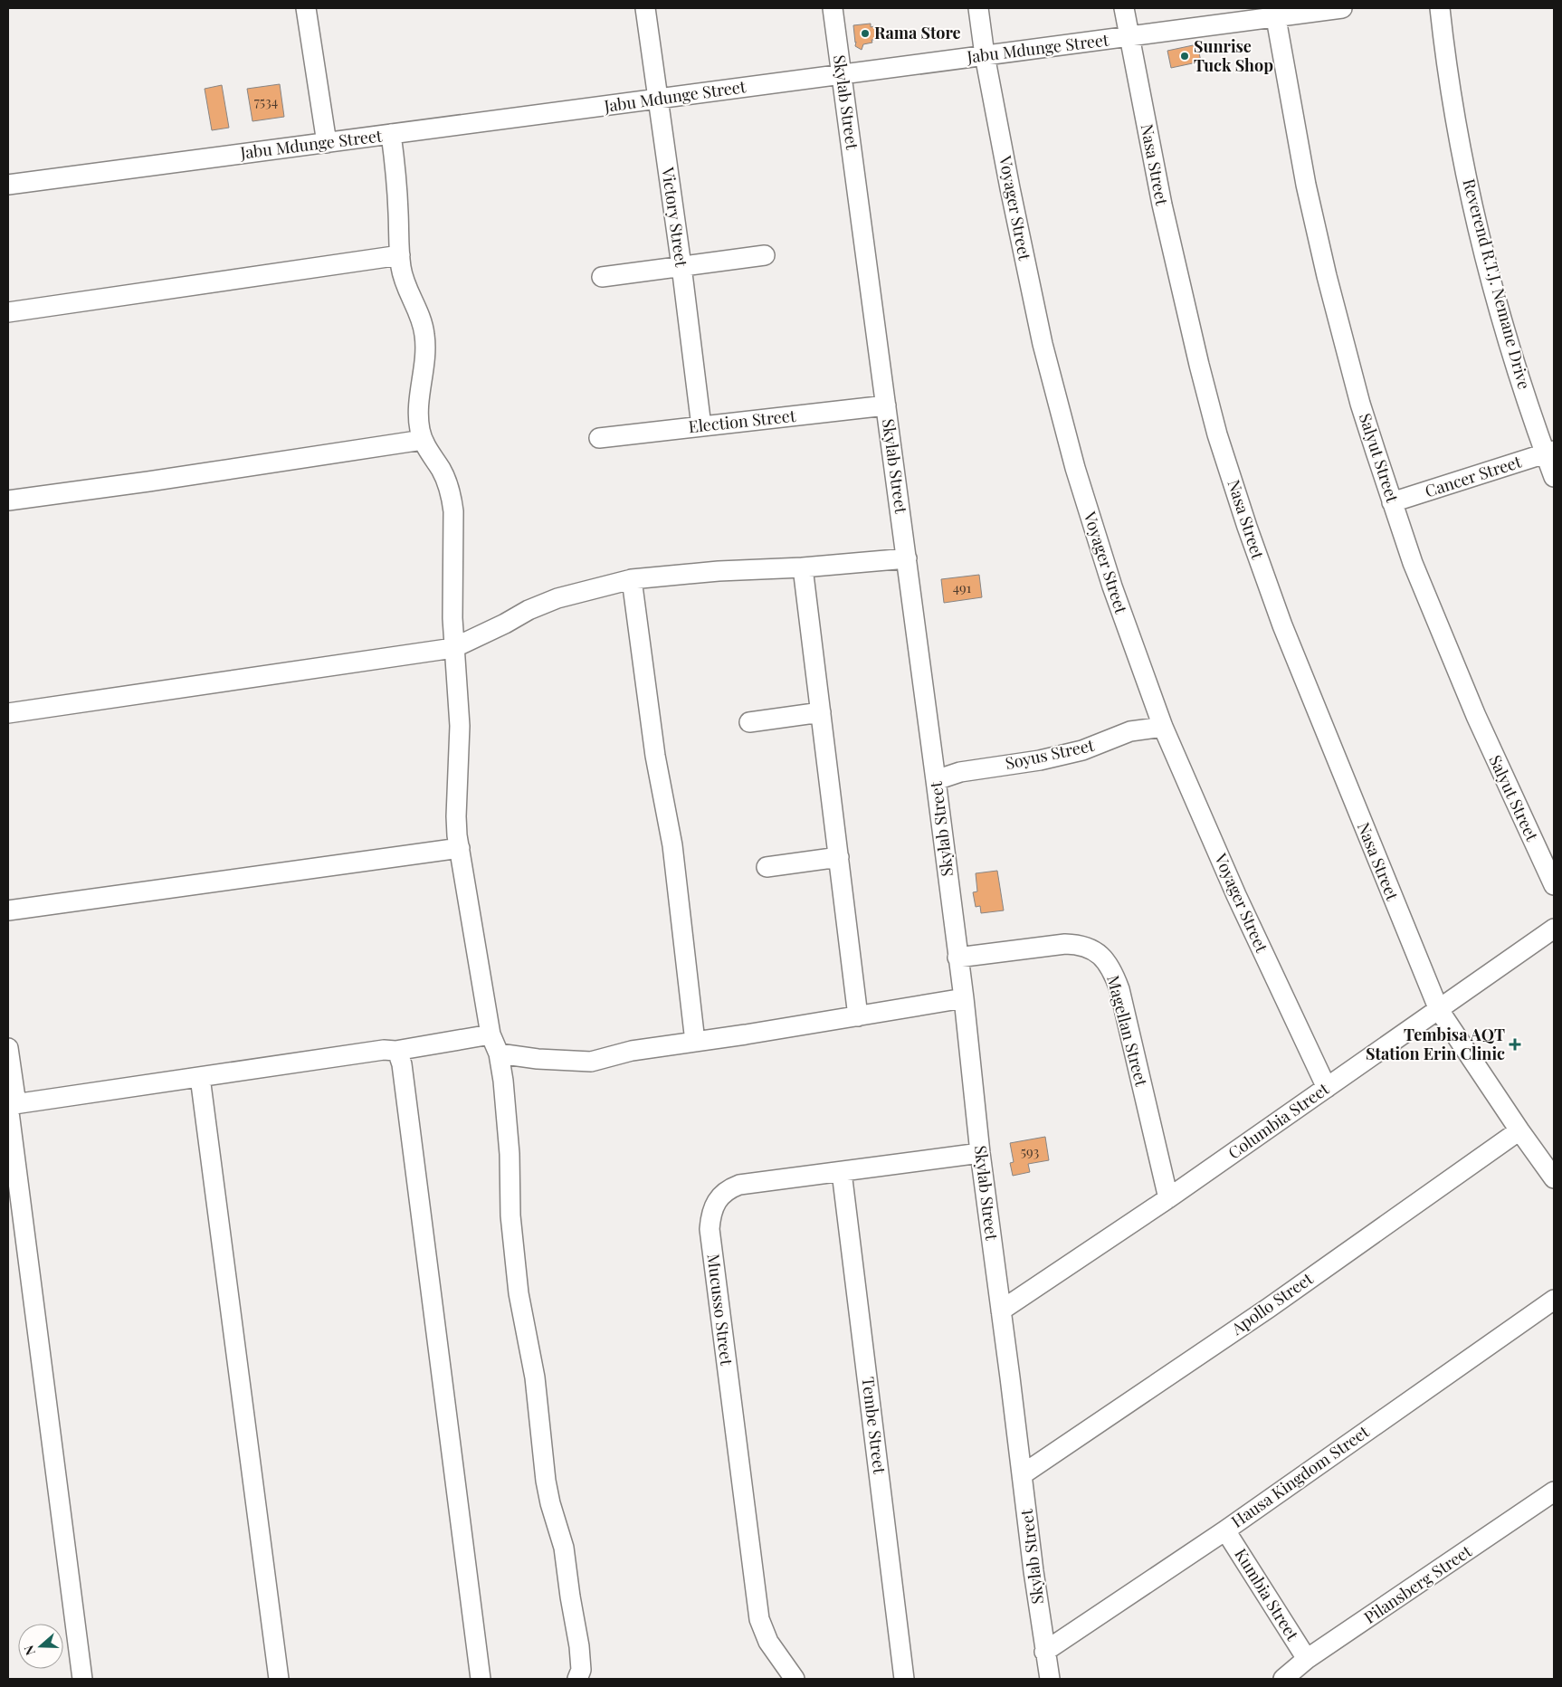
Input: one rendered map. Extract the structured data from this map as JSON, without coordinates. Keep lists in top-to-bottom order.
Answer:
{
  "streets": {
    "street": [
      "Jabu Mdunge Street",
      "Skylab Street",
      "Nasa Street",
      "Voyager Street",
      "Victory Street",
      "Reverend R.T.J. Nemane Drive",
      "Election Street",
      "Salyut Street",
      "Cancer Street",
      "Soyus Street",
      "Magellan Street",
      "Columbia Street",
      "Apollo Street",
      "Mucusso Street",
      "Tembe Street",
      "Hausa Kingdom Street",
      "Pilansberg Street",
      "Kumbia Street"
    ]
  },
  "crossings": [
    ["Jabu Mdunge Street", "Skylab Street"],
    ["Jabu Mdunge Street", "Nasa Street"],
    ["Jabu Mdunge Street", "Voyager Street"],
    ["Jabu Mdunge Street", "Victory Street"],
    ["Jabu Mdunge Street", "Salyut Street"],
    ["Skylab Street", "Election Street"],
    ["Skylab Street", "Soyus Street"],
    ["Skylab Street", "Magellan Street"],
    ["Skylab Street", "Columbia Street"],
    ["Skylab Street", "Apollo Street"],
    ["Skylab Street", "Mucusso Street"],
    ["Skylab Street", "Hausa Kingdom Street"],
    ["Nasa Street", "Columbia Street"],
    ["Nasa Street", "Apollo Street"],
    ["Voyager Street", "Soyus Street"],
    ["Voyager Street", "Columbia Street"],
    ["Victory Street", "Election Street"],
    ["Reverend R.T.J. Nemane Drive", "Cancer Street"],
    ["Salyut Street", "Cancer Street"],
    ["Magellan Street", "Columbia Street"],
    ["Mucusso Street", "Tembe Street"],
    ["Hausa Kingdom Street", "Kumbia Street"],
    ["Pilansberg Street", "Kumbia Street"]
  ],
  "places": {
    "other": ["Rama Store", "Sunrise Tuck Shop"],
    "health": ["Tembisa AQT Station Erin Clinic"]
  },
  "house_numbers": ["7534", "491", "593"],
  "north": "left"
}
